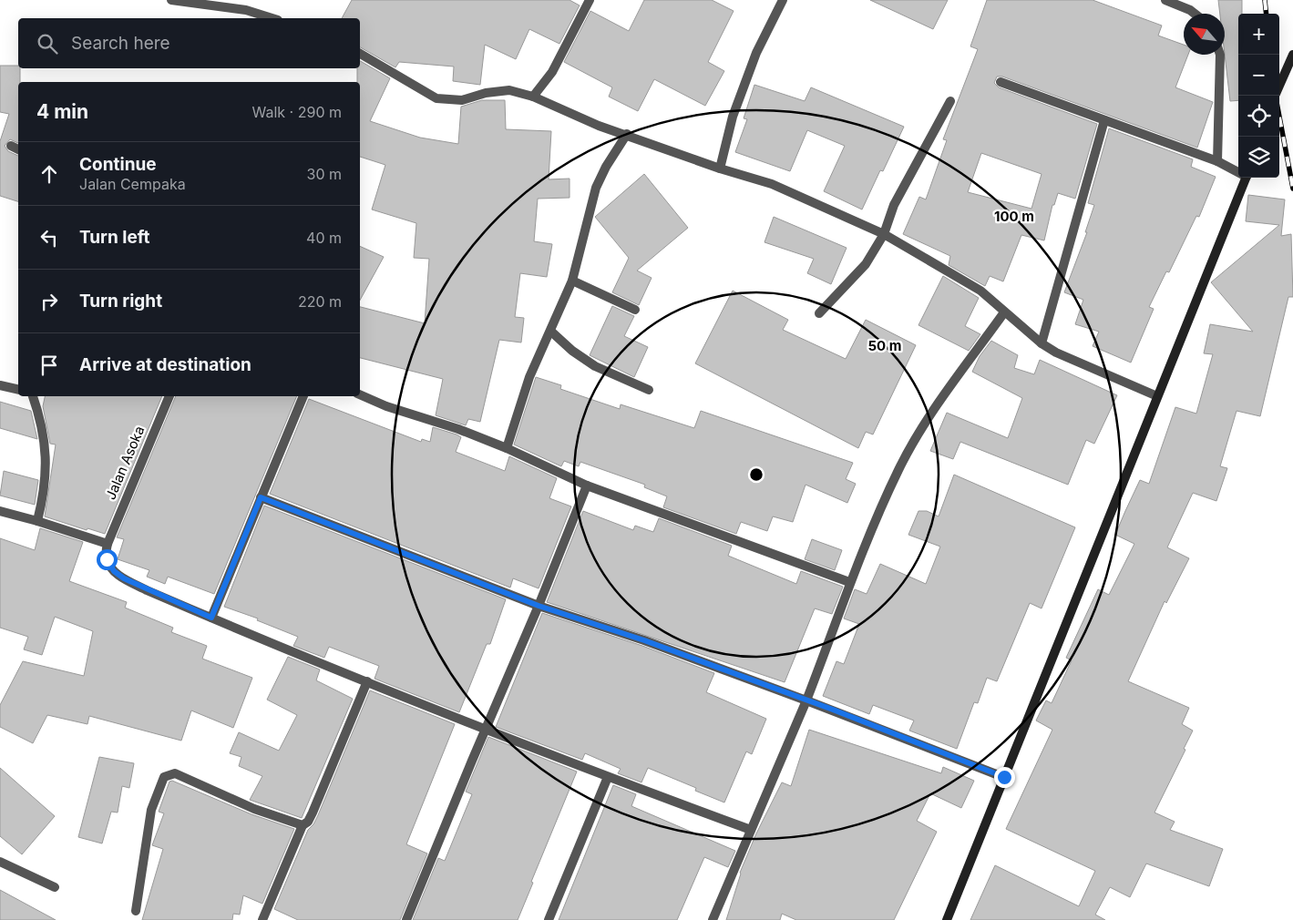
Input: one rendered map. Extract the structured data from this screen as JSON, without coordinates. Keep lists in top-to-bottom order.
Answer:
{
  "streets": {
    "street": ["Jalan Asoka"]
  },
  "north": "top left",
  "page": {
    "map_buttons": ["+", "−"],
    "search": "Search here",
    "heading": ["4 min", "Walk · 290 m"],
    "list": [
      ["Continue", "Jalan Cempaka", "30 m"],
      ["Turn left", "40 m"],
      ["Turn right", "220 m"],
      "Arrive at destination"
    ]
  },
  "rings": ["100 m", "50 m"]
}
